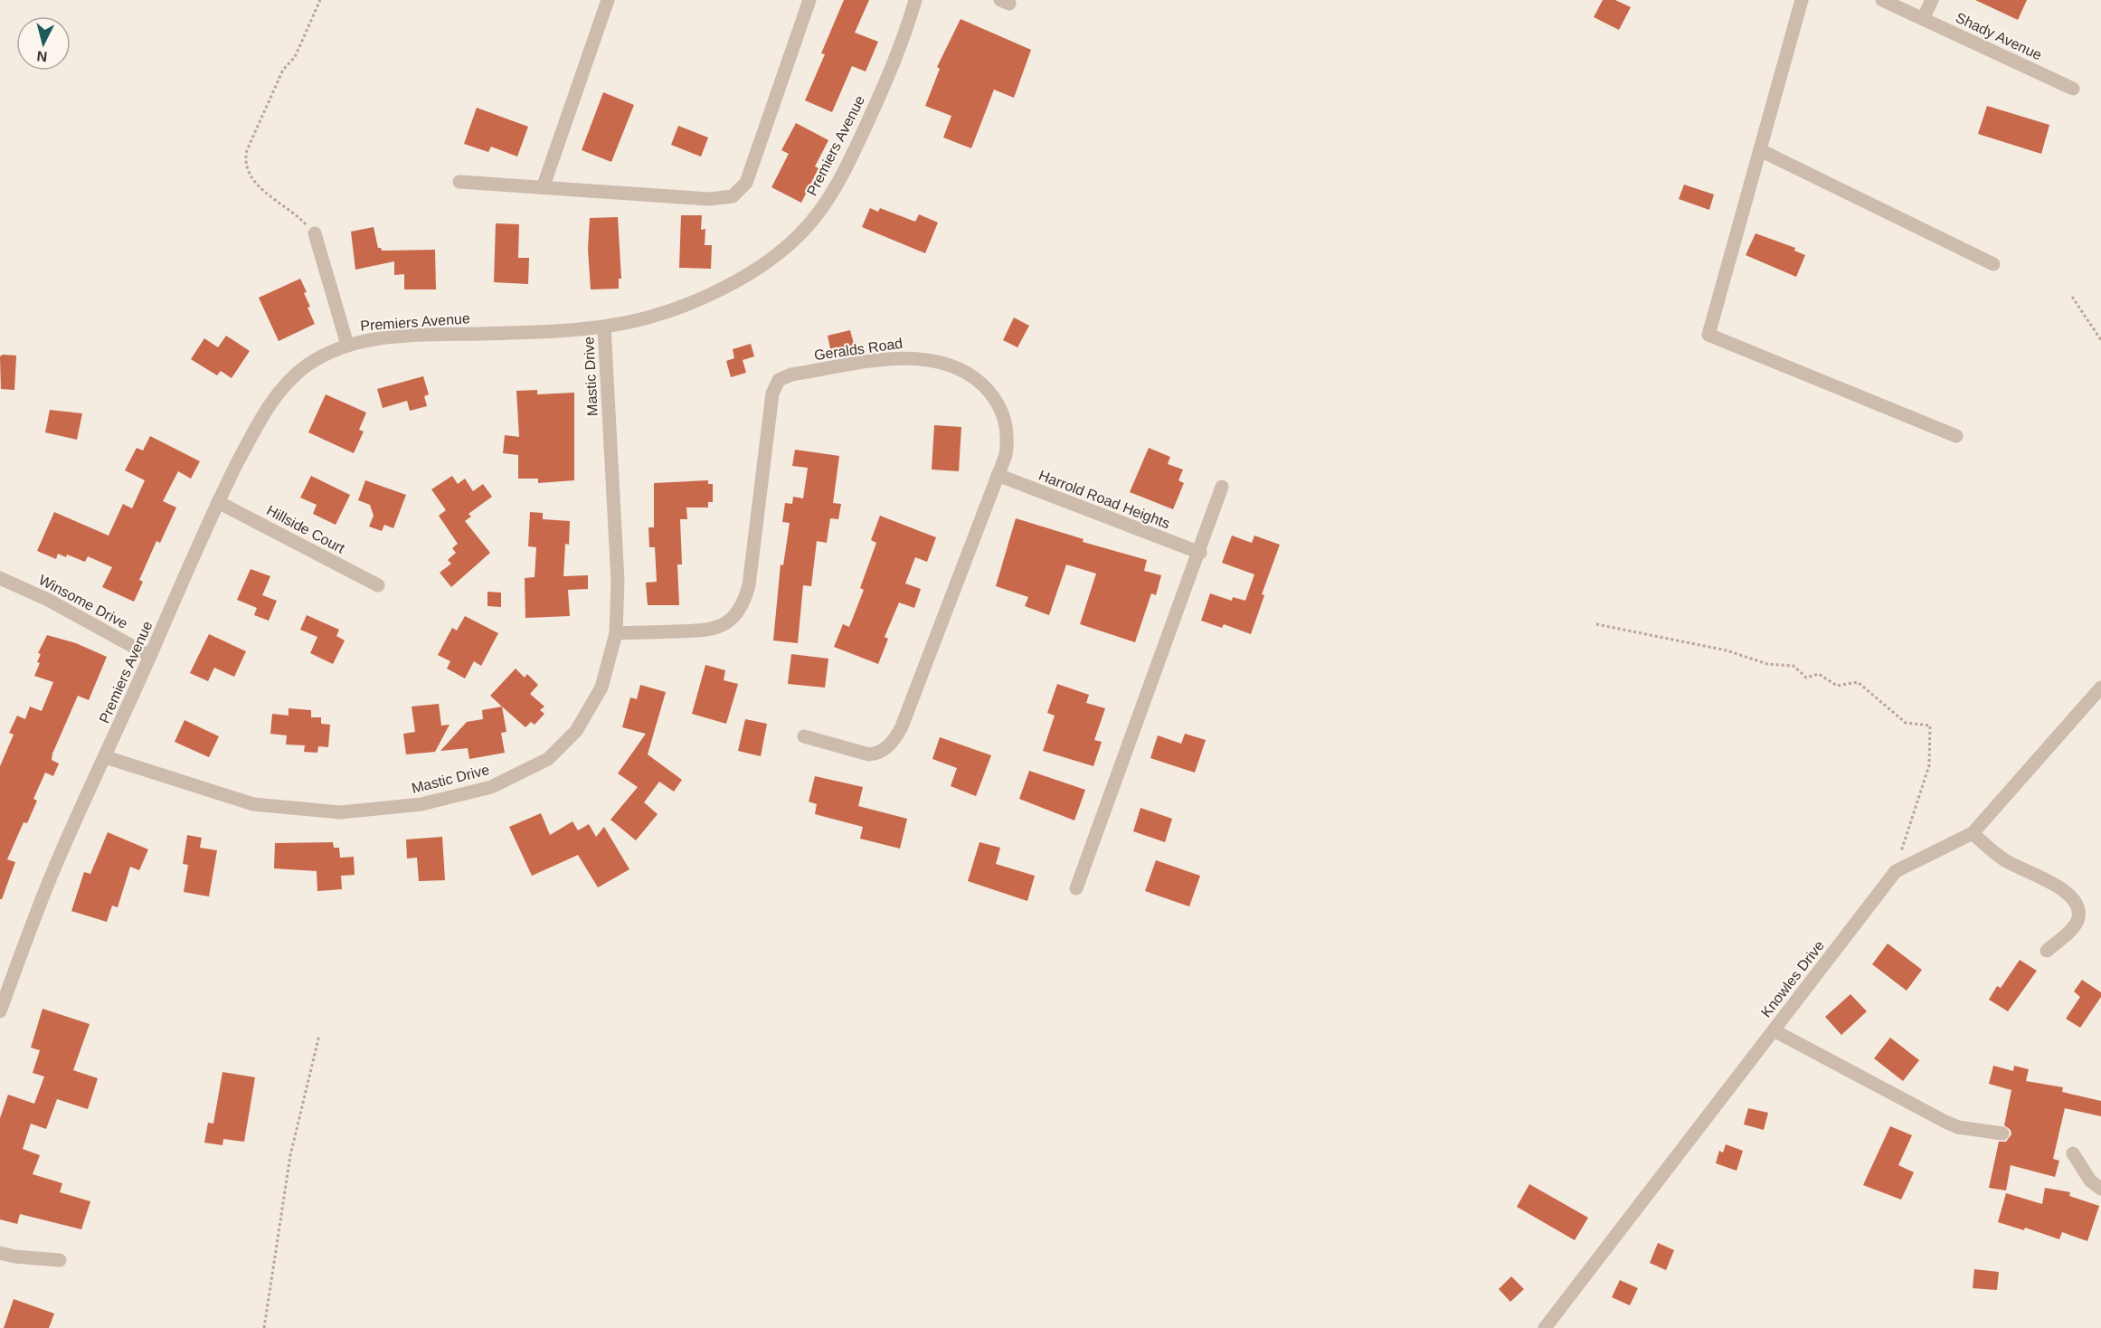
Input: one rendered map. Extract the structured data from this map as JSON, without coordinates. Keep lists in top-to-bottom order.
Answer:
{
  "streets": {
    "street": [
      "Shady Avenue",
      "Premiers Avenue",
      "Geralds Road",
      "Mastic Drive",
      "Harrold Road Heights",
      "Hillside Court",
      "Winsome Drive",
      "Knowles Drive"
    ]
  },
  "crossings": [
    ["Premiers Avenue", "Mastic Drive"],
    ["Premiers Avenue", "Hillside Court"],
    ["Premiers Avenue", "Winsome Drive"],
    ["Geralds Road", "Mastic Drive"],
    ["Geralds Road", "Harrold Road Heights"]
  ],
  "north": "bottom"
}
